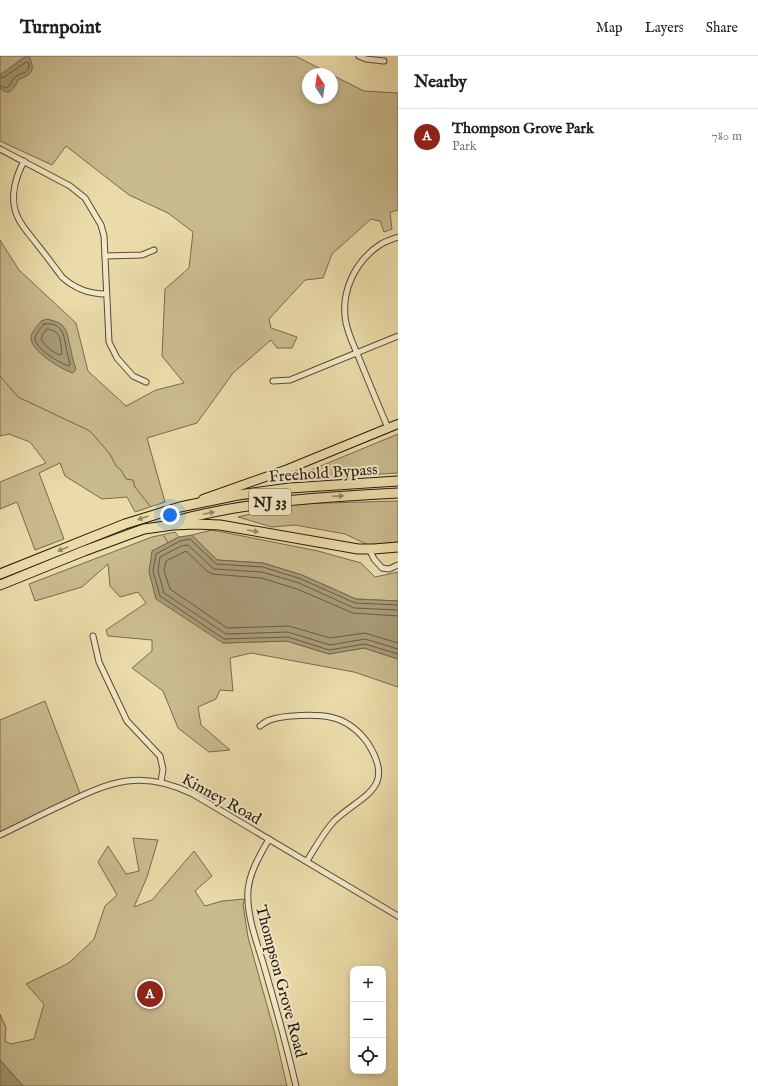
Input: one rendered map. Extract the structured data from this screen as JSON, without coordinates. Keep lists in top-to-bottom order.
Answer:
{
  "streets": {
    "highway": ["Freehold Bypass", "NJ 33"],
    "street": ["Kinney Road", "Thompson Grove Road"]
  },
  "crossings": [
    ["Freehold Bypass", "NJ 33"],
    ["Kinney Road", "Thompson Grove Road"]
  ],
  "north": "top",
  "page": {
    "header": "Turnpoint",
    "nav": ["Map", "Layers", "Share"],
    "heading": "Nearby",
    "list": [
      {
        "mark": "A",
        "name": "Thompson Grove Park",
        "note": "Park",
        "value": "780 m"
      }
    ],
    "map_buttons": ["+", "−"],
    "pins": "A"
  }
}
